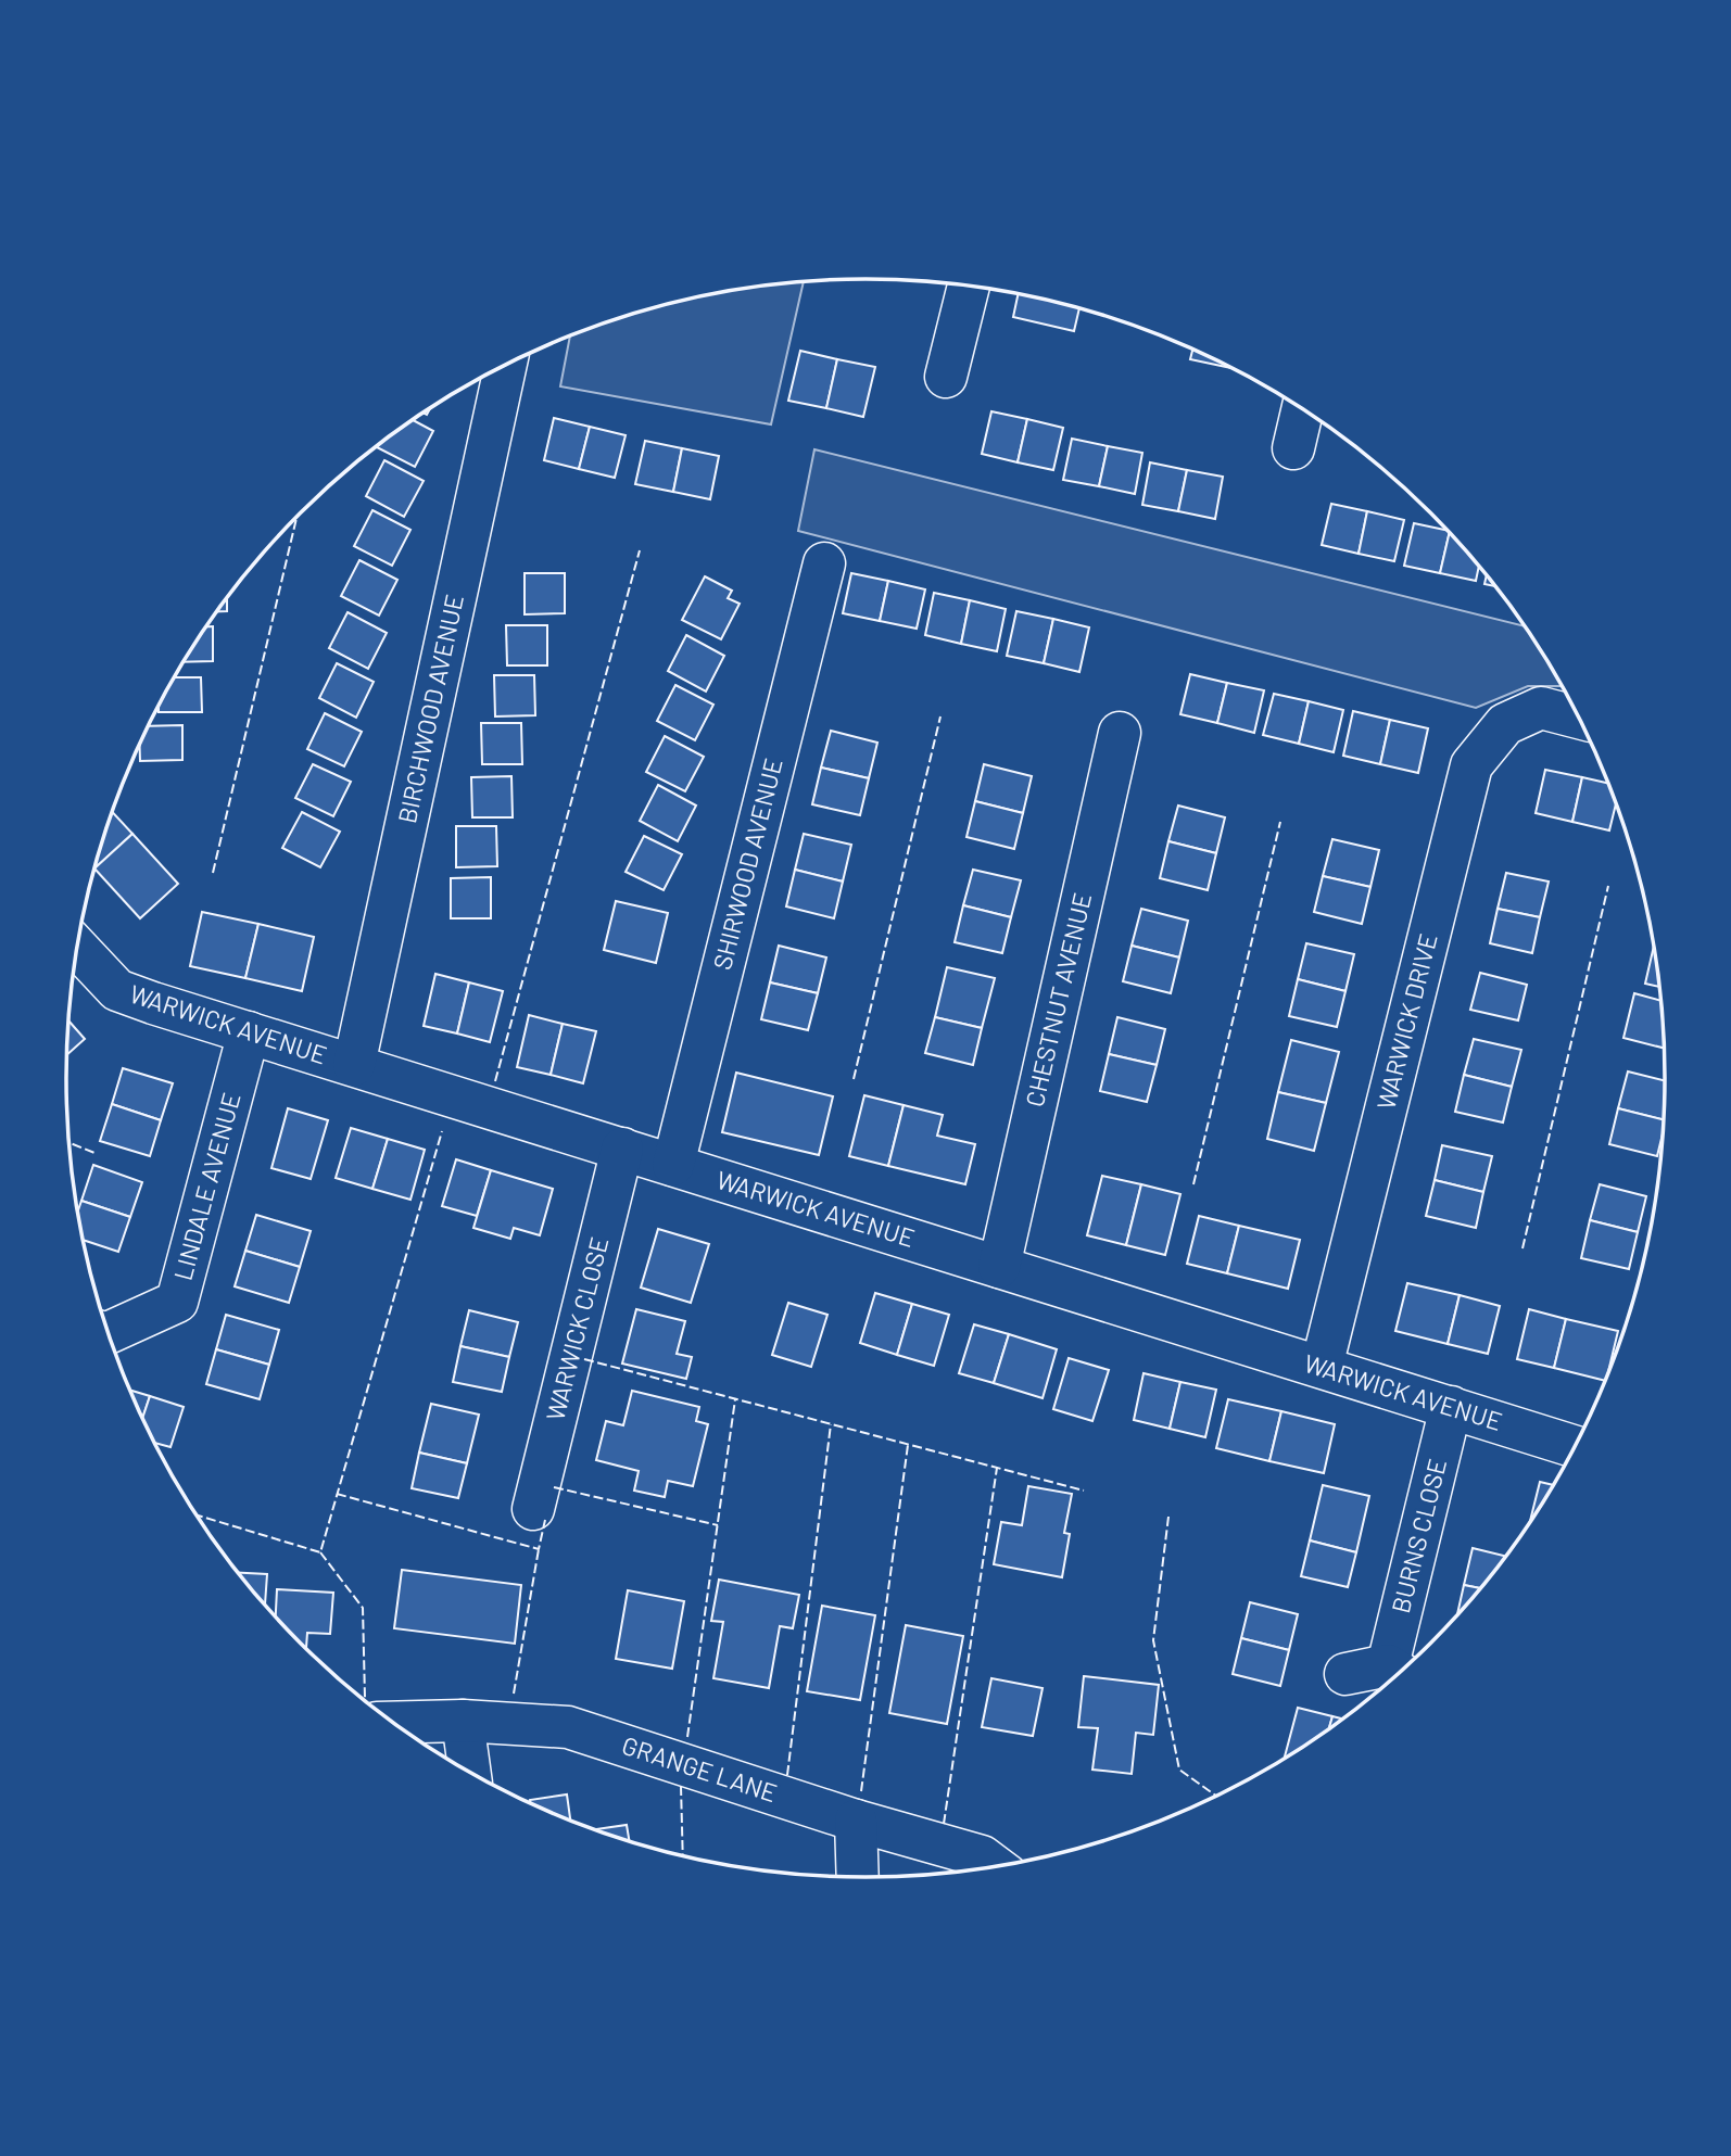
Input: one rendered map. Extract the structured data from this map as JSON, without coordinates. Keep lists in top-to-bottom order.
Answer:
{
  "streets": {
    "street": [
      "BIRCHWOOD AVENUE",
      "SHIRWOOD AVENUE",
      "CHESTNUT AVENUE",
      "WARWICK DRIVE",
      "WARWICK AVENUE",
      "LINDALE AVENUE",
      "WARWICK CLOSE",
      "BURNS CLOSE",
      "GRANGE LANE"
    ]
  },
  "crossings": [
    ["BIRCHWOOD AVENUE", "WARWICK AVENUE"],
    ["SHIRWOOD AVENUE", "WARWICK AVENUE"],
    ["CHESTNUT AVENUE", "WARWICK AVENUE"],
    ["WARWICK DRIVE", "WARWICK AVENUE"],
    ["WARWICK AVENUE", "LINDALE AVENUE"],
    ["WARWICK AVENUE", "WARWICK CLOSE"],
    ["WARWICK AVENUE", "BURNS CLOSE"]
  ]
}
